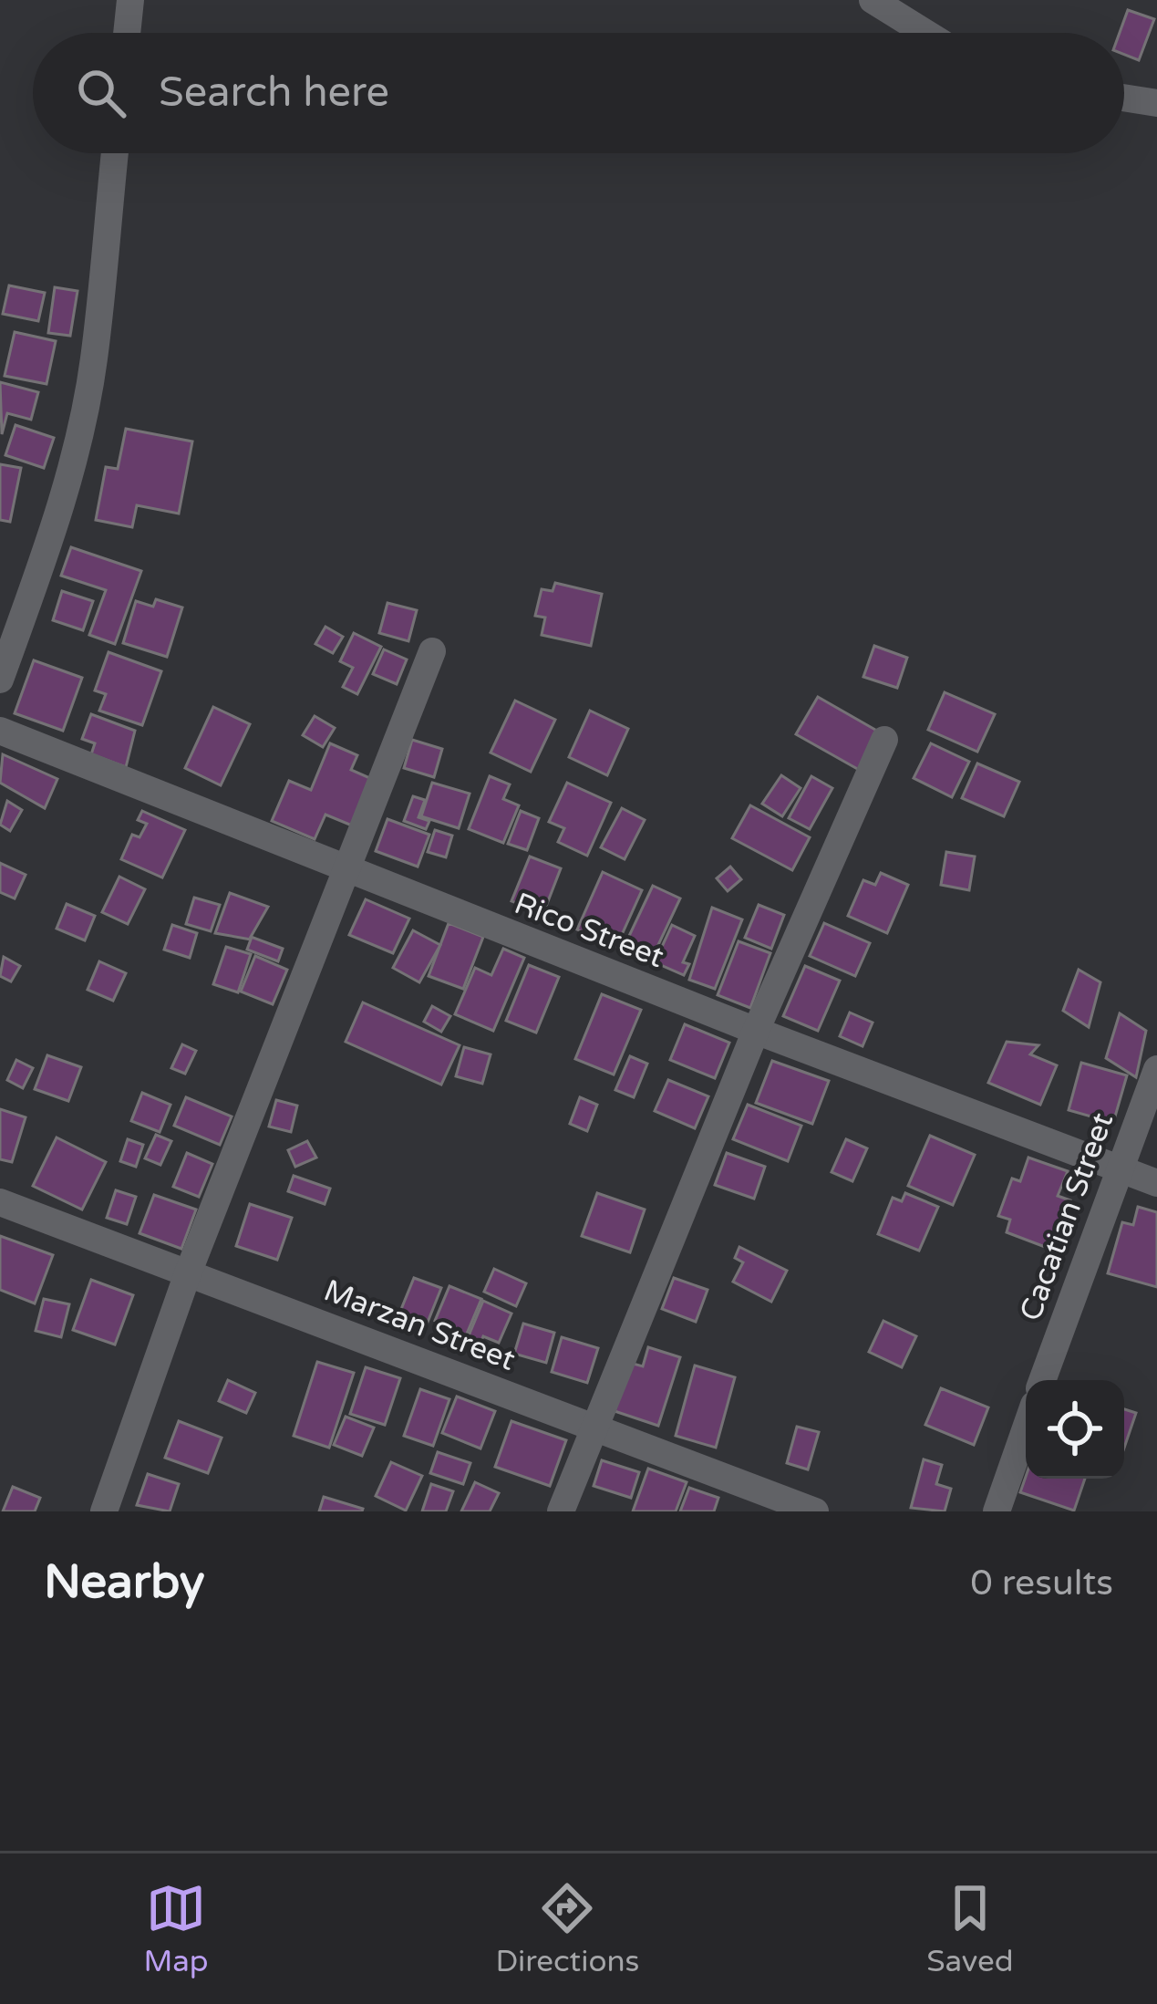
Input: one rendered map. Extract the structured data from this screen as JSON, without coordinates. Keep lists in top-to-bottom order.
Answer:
{
  "streets": {
    "street": ["Rico Street", "Cacatian Street", "Marzan Street"]
  },
  "crossings": [
    ["Rico Street", "Cacatian Street"]
  ],
  "page": {
    "search": "Search here",
    "heading": ["Nearby", "0 results"],
    "nav": ["Map", "Directions", "Saved"]
  }
}
